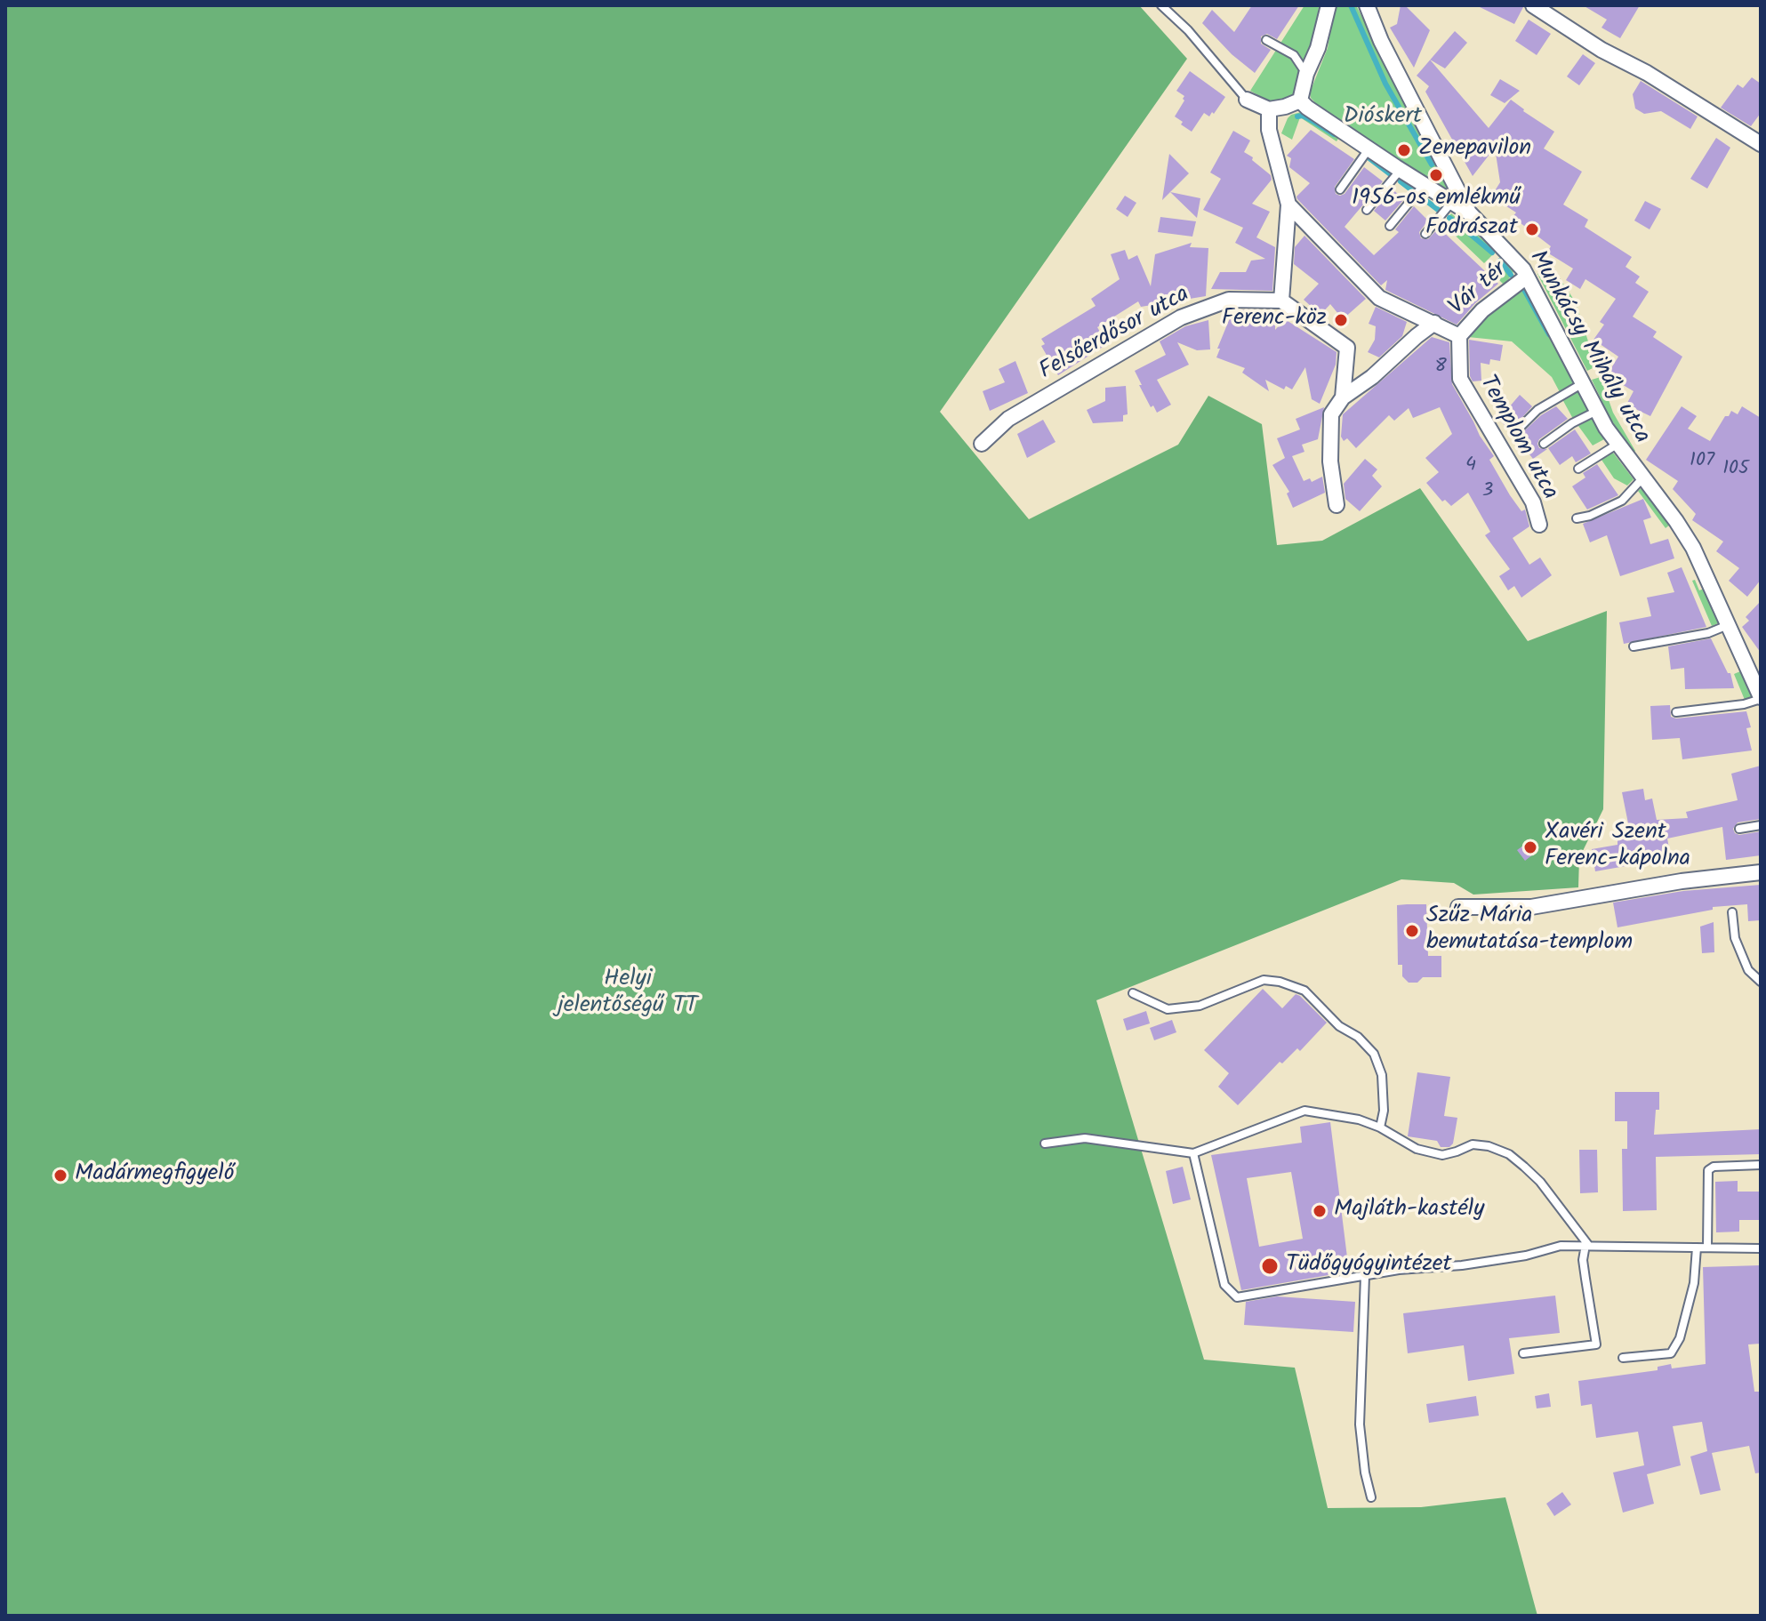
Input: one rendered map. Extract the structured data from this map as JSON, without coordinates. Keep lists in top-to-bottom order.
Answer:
{
  "streets": {
    "street": [
      "Vár tér",
      "Felsőerdősor utca",
      "Munkácsy Mihály utca",
      "Templom utca"
    ]
  },
  "crossings": [
    ["Vár tér", "Munkácsy Mihály utca"],
    ["Vár tér", "Templom utca"]
  ],
  "parks": ["Dióskert", "Helyi jelentőségű TT"],
  "places": [
    "Zenepavilon",
    "1956-os emlékmű",
    "Fodrászat",
    "Ferenc-köz",
    "Xavéri Szent Ferenc-kápolna",
    "Szűz Mária bemutatása-templom",
    "Madármegfigyelő",
    "Majláth-kastély",
    "Tüdőgyógyintézet"
  ],
  "house_numbers": [
    "8",
    "107",
    "4",
    "105",
    "3"
  ]
}
